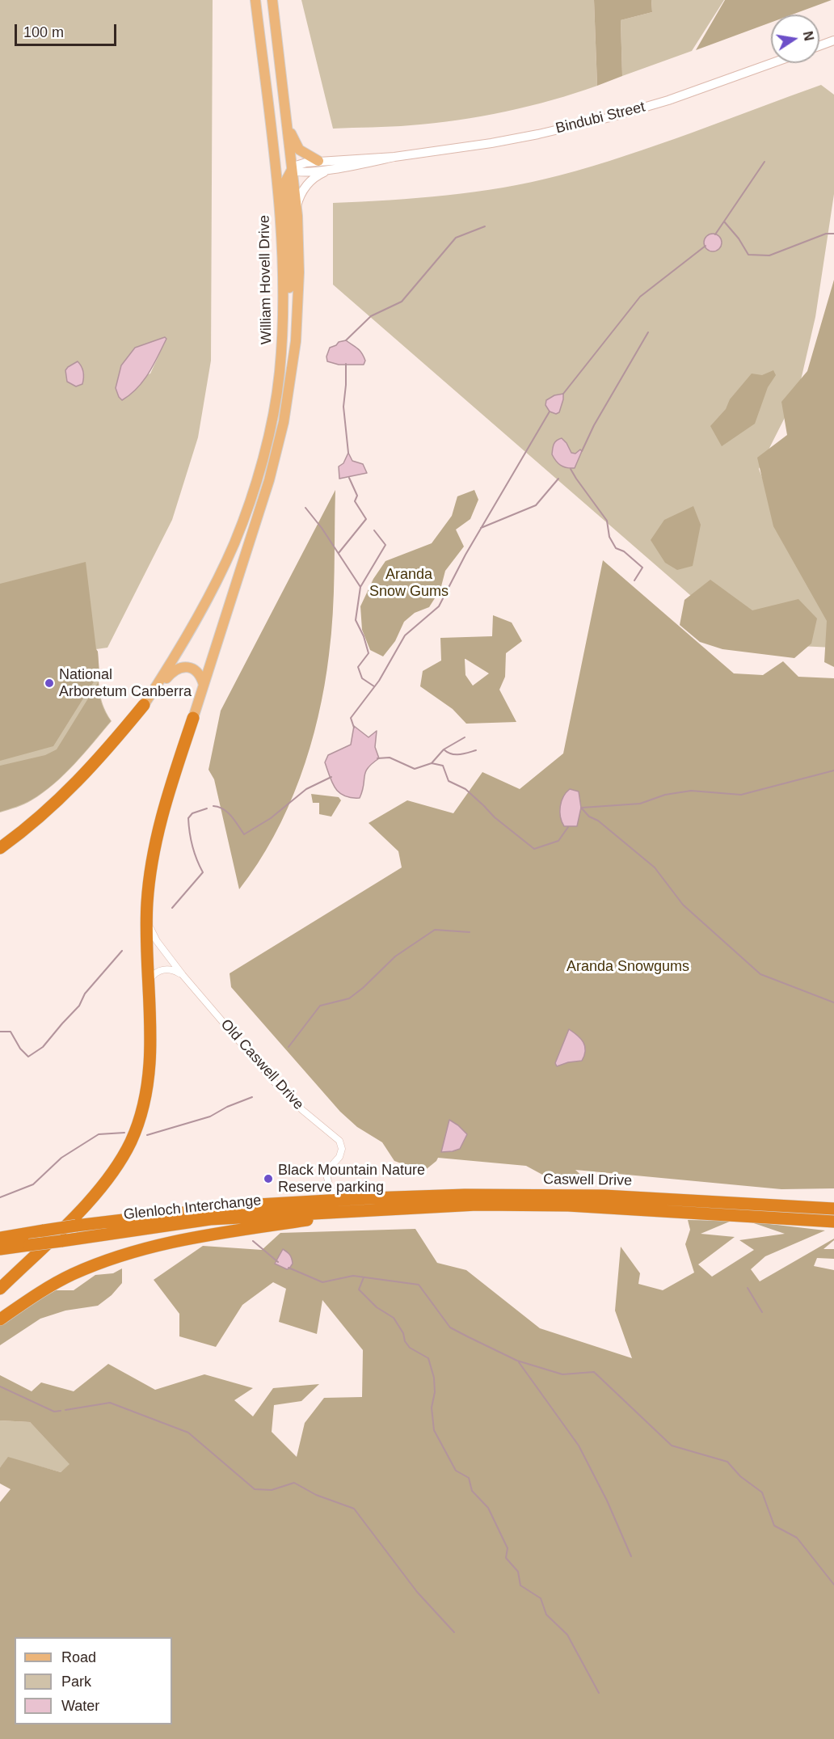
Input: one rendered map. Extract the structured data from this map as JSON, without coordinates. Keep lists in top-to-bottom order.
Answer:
{
  "streets": {
    "highway": ["Caswell Drive", "Glenloch Interchange"],
    "main road": ["Bindubi Street", "William Hovell Drive"],
    "street": ["Old Caswell Drive"]
  },
  "crossings": [
    ["Bindubi Street", "William Hovell Drive"],
    ["Old Caswell Drive", "Caswell Drive"],
    ["Old Caswell Drive", "Glenloch Interchange"],
    ["Caswell Drive", "Glenloch Interchange"]
  ],
  "parks": ["Aranda Snow Gums", "Aranda Snowgums"],
  "places": ["National Arboretum Canberra", "Black Mountain Nature Reserve parking"],
  "legend": ["Road", "Park", "Water"],
  "scale_bar": "100 m",
  "north": "right"
}
